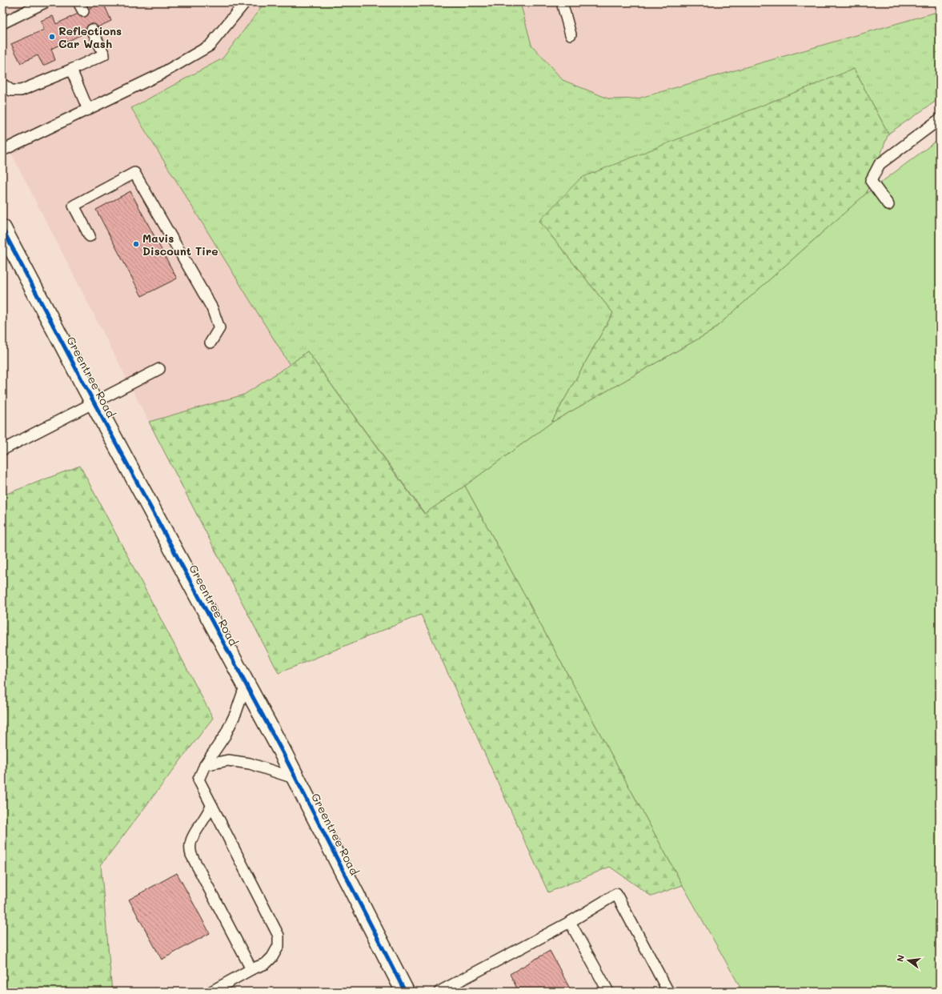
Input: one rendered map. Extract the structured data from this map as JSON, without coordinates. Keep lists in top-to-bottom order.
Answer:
{
  "streets": {
    "street": ["Greentree Road"]
  },
  "places": ["Reflections Car Wash", "Mavis Discount Tire"],
  "north": "left"
}
